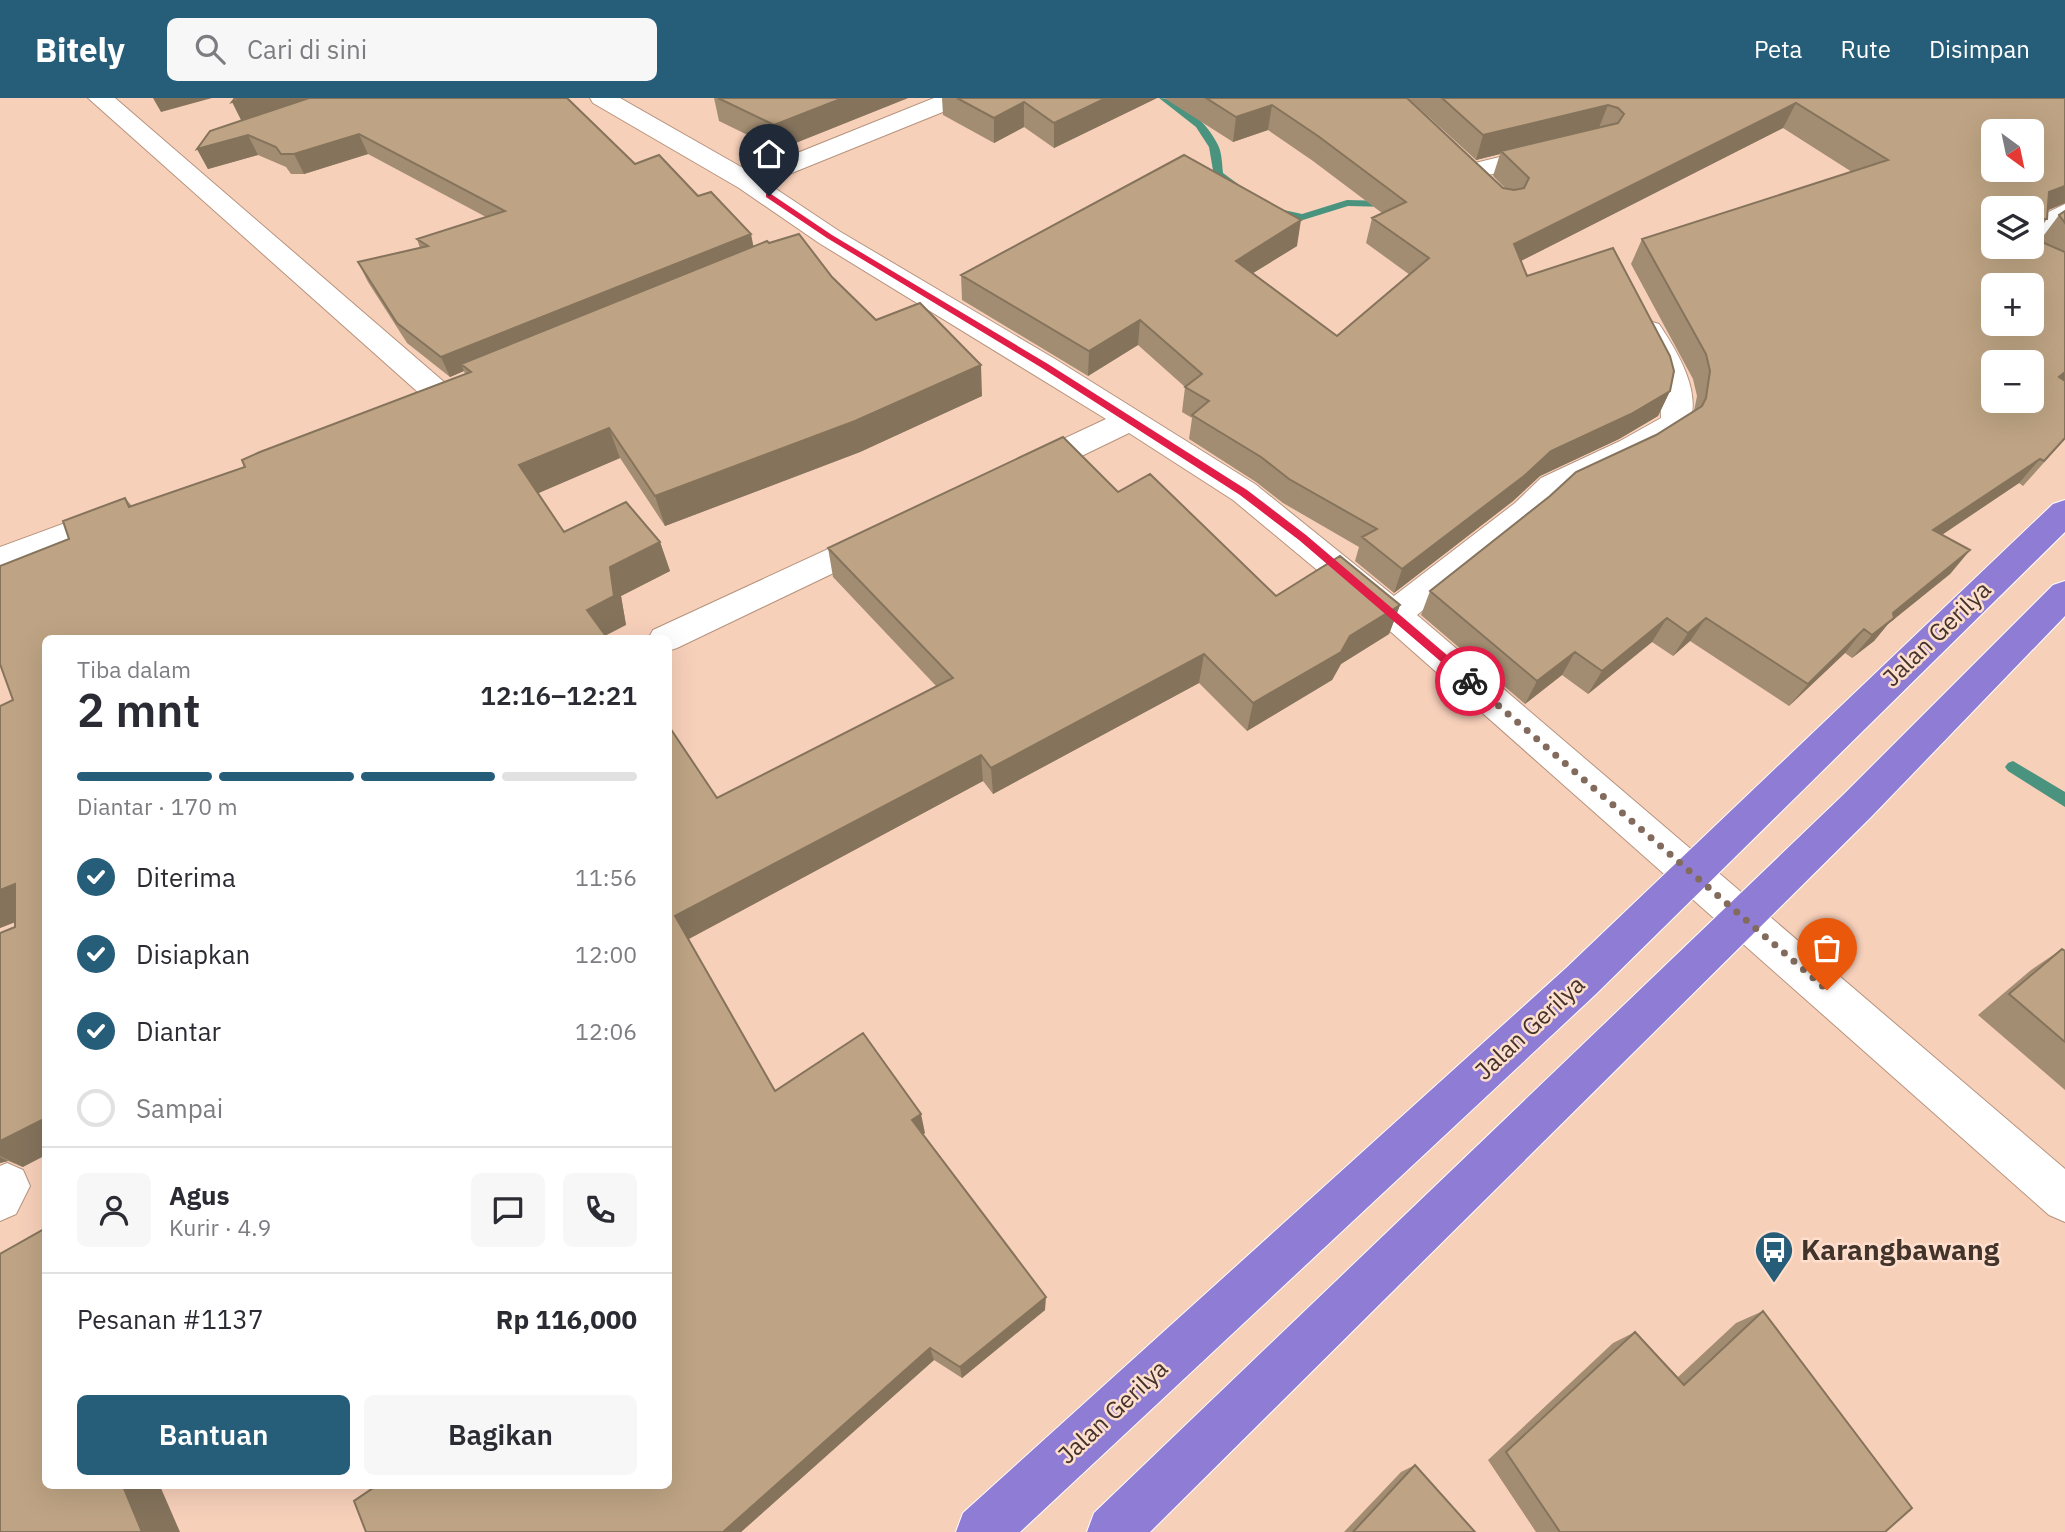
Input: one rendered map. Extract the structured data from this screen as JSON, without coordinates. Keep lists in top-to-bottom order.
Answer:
{
  "streets": {
    "highway": ["Jalan Gerilya"]
  },
  "places": {
    "bus stop": ["Karangbawang"]
  },
  "north": "bottom right",
  "page": {
    "header": "Bitely",
    "search": "Cari di sini",
    "nav": ["Peta", "Rute", "Disimpan"],
    "map_buttons": ["+", "−"],
    "heading": ["2 mnt", "Tiba dalam", "12:16–12:21"],
    "panel": [
      "Agus",
      "Kurir · 4.9",
      "Pesanan #1137",
      "Rp 116,000"
    ],
    "bar": "Diantar · 170 m",
    "list": [
      ["Diterima", "11:56"],
      ["Disiapkan", "12:00"],
      ["Diantar", "12:06"],
      "Sampai"
    ],
    "buttons": ["Bantuan", "Bagikan"]
  }
}
